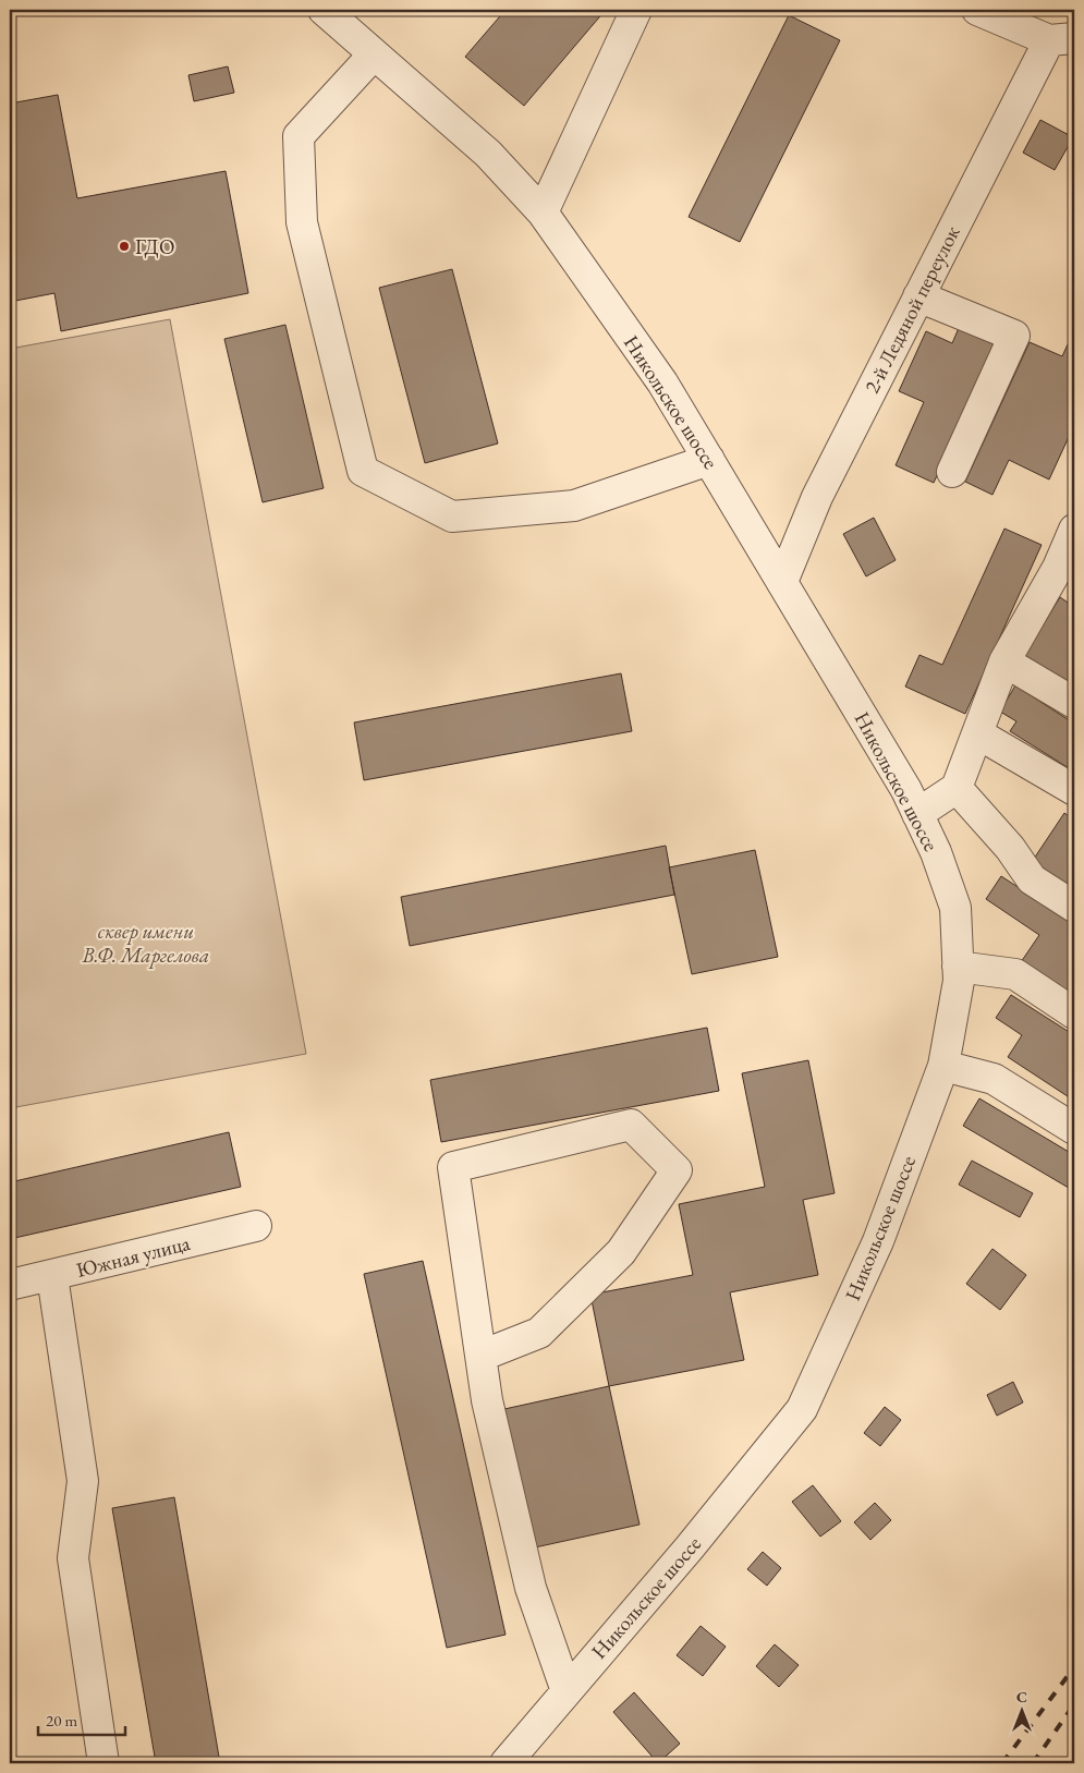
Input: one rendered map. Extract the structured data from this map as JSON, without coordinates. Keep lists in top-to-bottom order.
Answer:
{
  "streets": {
    "street": ["2-й Ледяной переулок", "Никольское шоссе", "Южная улица"]
  },
  "crossings": [
    ["2-й Ледяной переулок", "Никольское шоссе"]
  ],
  "parks": ["сквер имени В.Ф. Маргелова"],
  "places": ["ГДО"],
  "scale_bar": "20 m",
  "north": "top"
}
